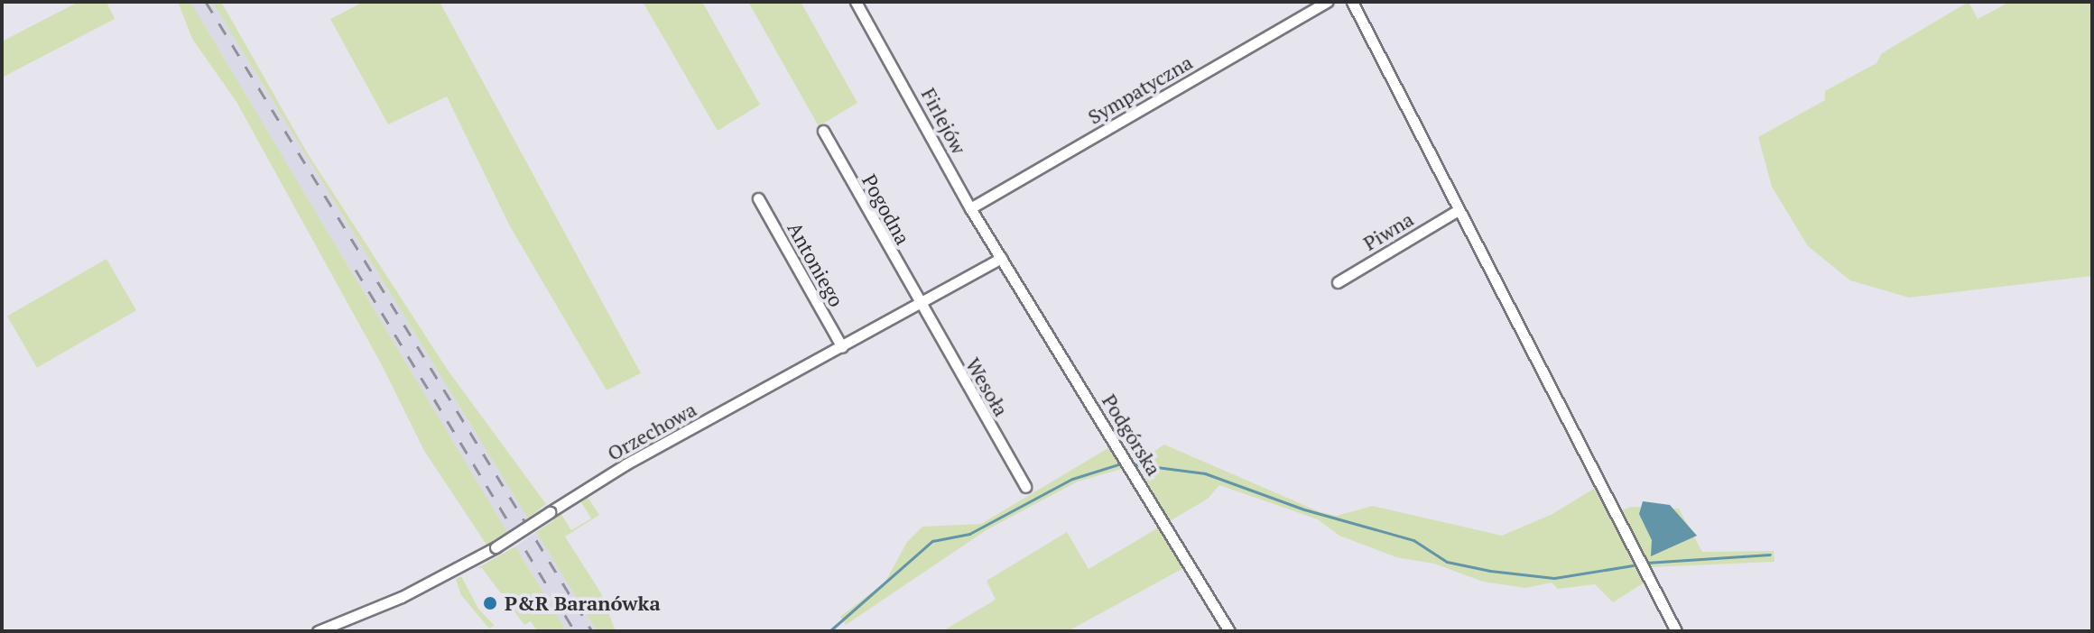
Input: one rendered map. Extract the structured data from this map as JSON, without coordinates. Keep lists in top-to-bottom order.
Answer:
{
  "streets": {
    "street": [
      "Sympatyczna",
      "Firlejów",
      "Pogodna",
      "Piwna",
      "Antoniego",
      "Wesoła",
      "Orzechowa",
      "Podgórska"
    ]
  },
  "crossings": [
    ["Sympatyczna", "Firlejów"],
    ["Firlejów", "Orzechowa"],
    ["Firlejów", "Podgórska"],
    ["Pogodna", "Wesoła"],
    ["Pogodna", "Orzechowa"],
    ["Antoniego", "Orzechowa"],
    ["Wesoła", "Orzechowa"],
    ["Orzechowa", "Podgórska"]
  ],
  "places": ["P&R Baranówka"]
}
